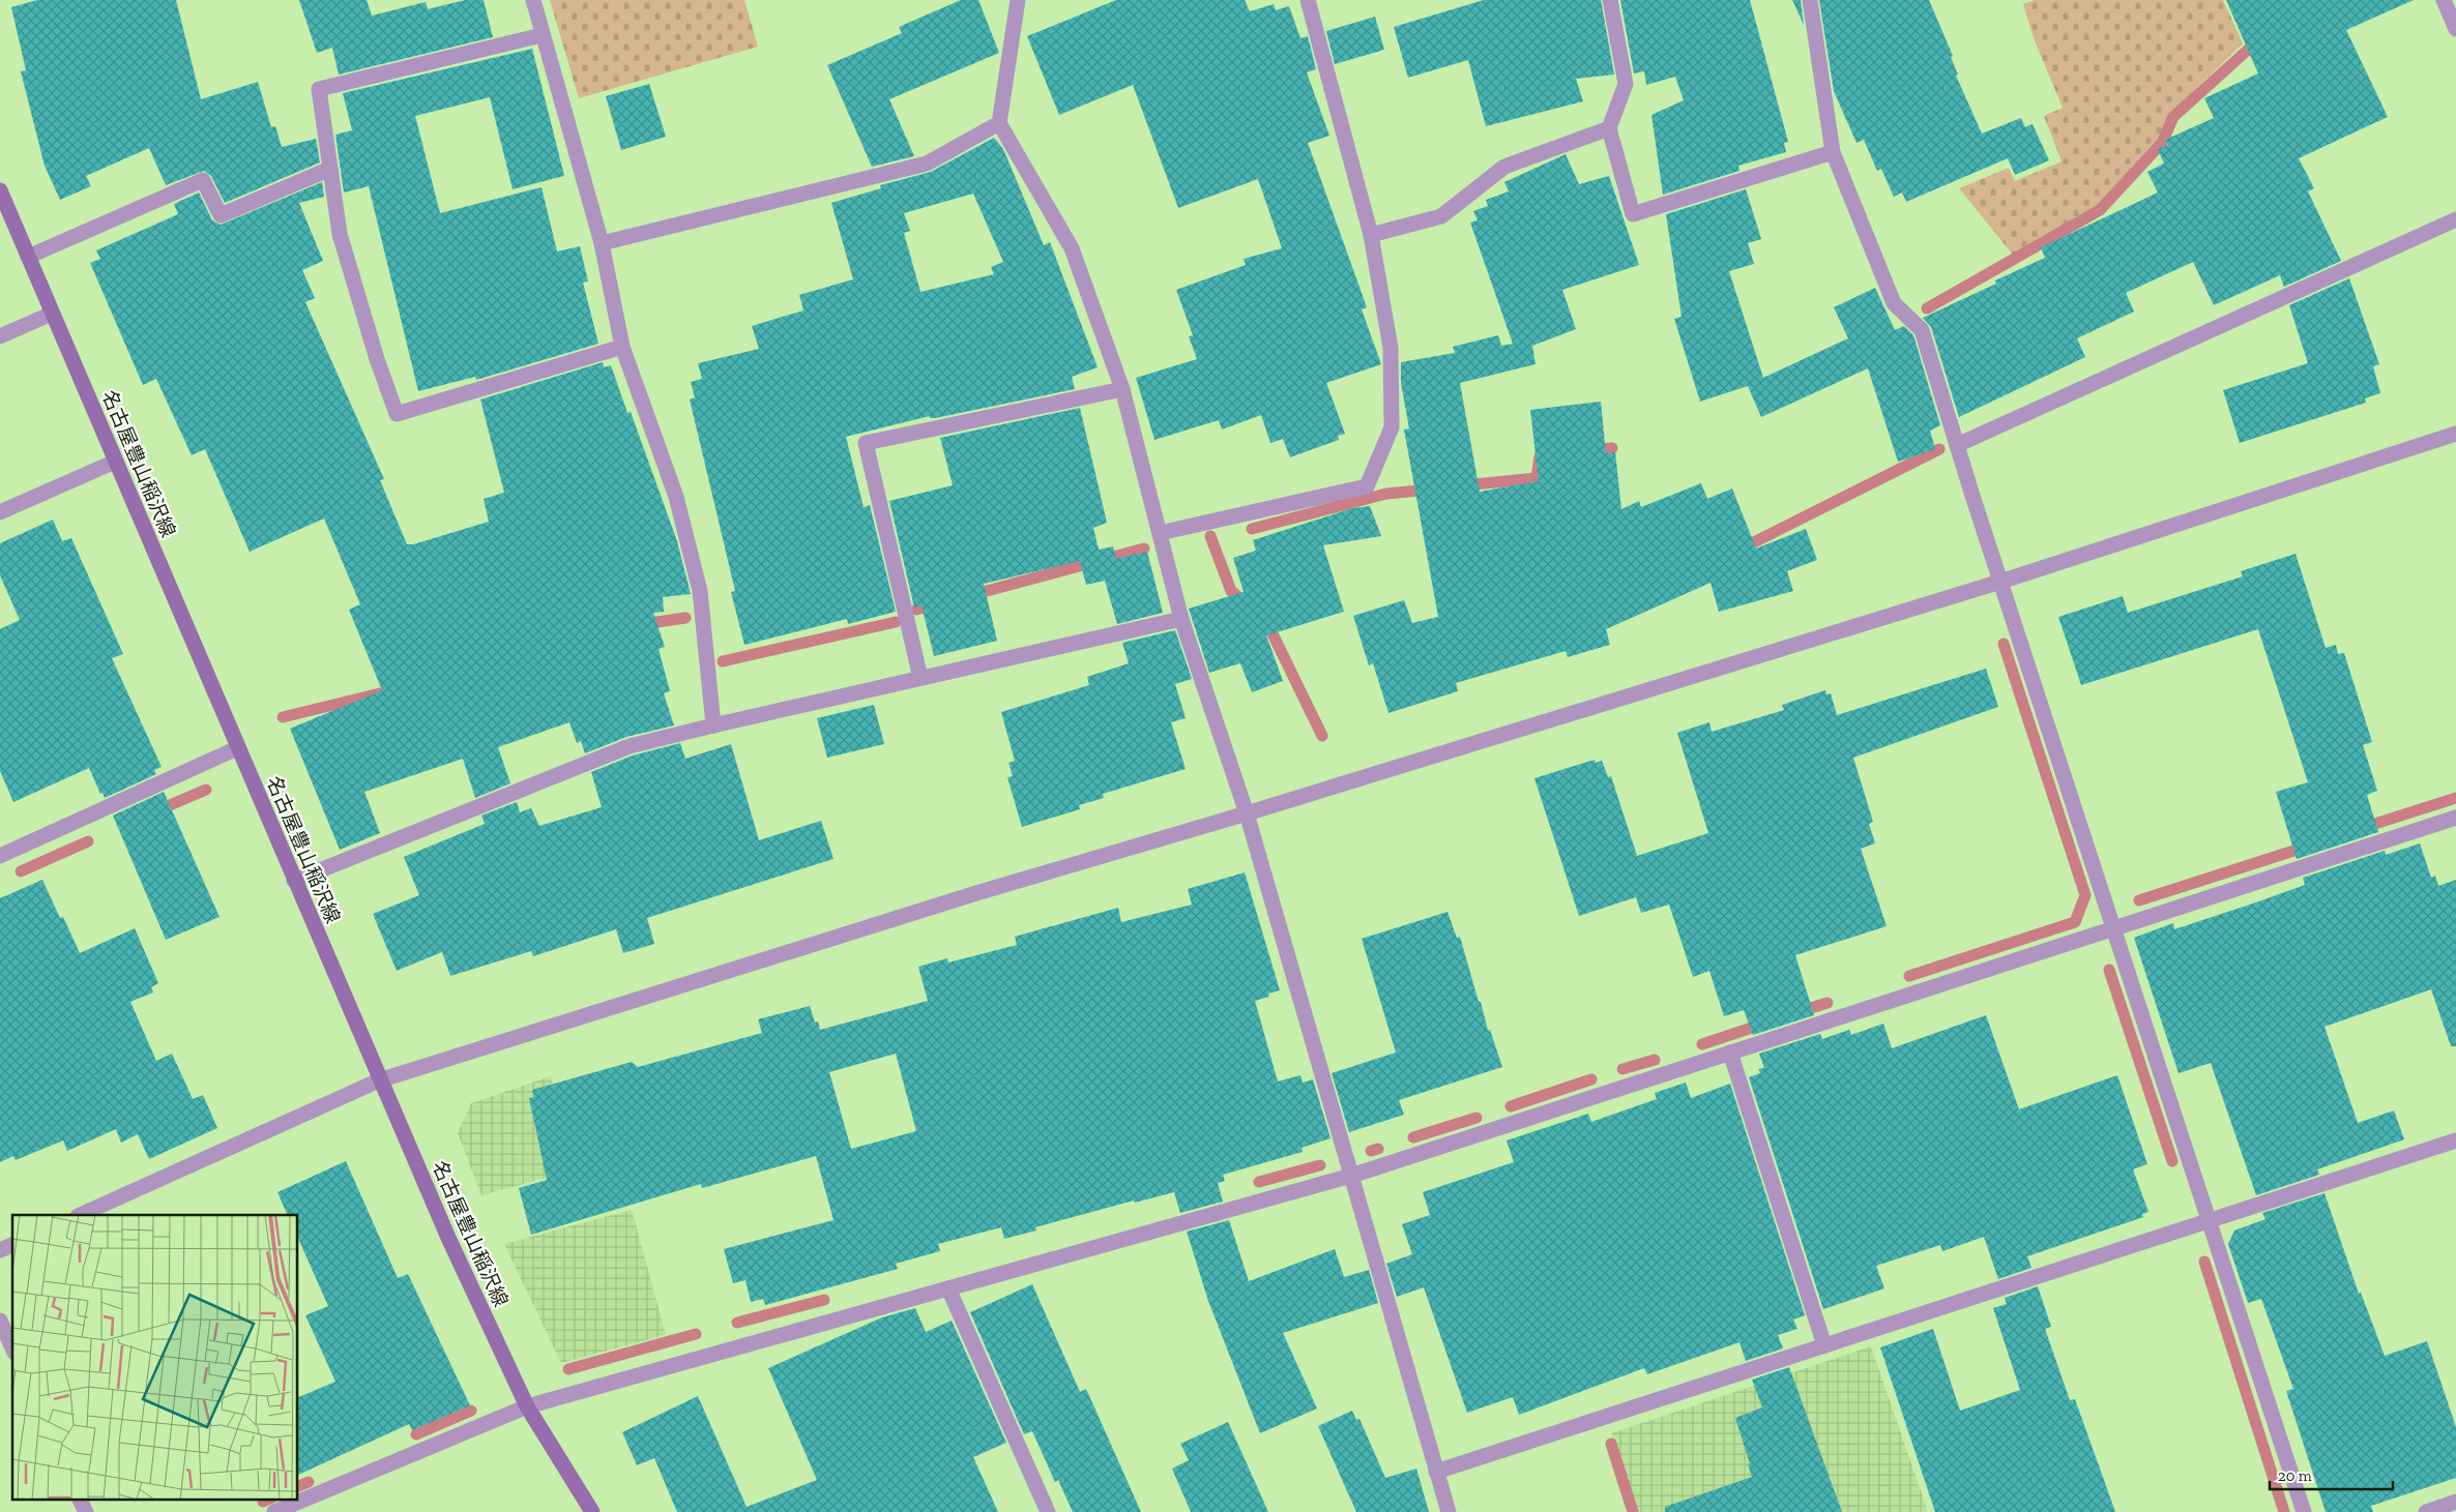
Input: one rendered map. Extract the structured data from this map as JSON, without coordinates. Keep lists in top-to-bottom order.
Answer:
{
  "streets": {
    "main road": ["名古屋豊山稲沢線"]
  },
  "scale_bar": "20 m"
}
